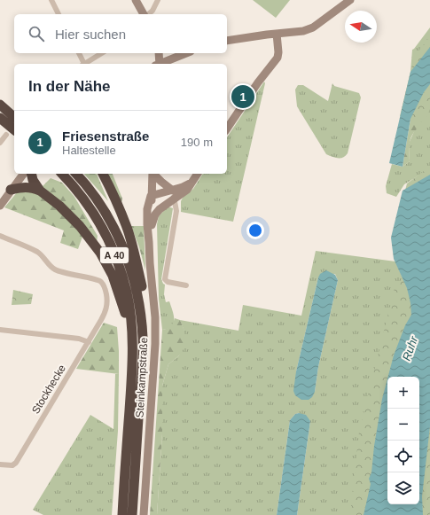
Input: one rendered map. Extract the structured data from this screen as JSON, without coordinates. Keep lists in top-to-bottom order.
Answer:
{
  "streets": {
    "highway": ["A 40"],
    "main road": ["Steinkampstraße"],
    "street": ["Stockhecke"]
  },
  "water": ["Ruhr"],
  "north": "left",
  "page": {
    "search": "Hier suchen",
    "heading": "In der Nähe",
    "pins": "1",
    "list": [
      {
        "mark": "1",
        "name": "Friesenstraße",
        "note": "Haltestelle",
        "value": "190 m"
      }
    ],
    "map_buttons": ["+", "−"]
  }
}
